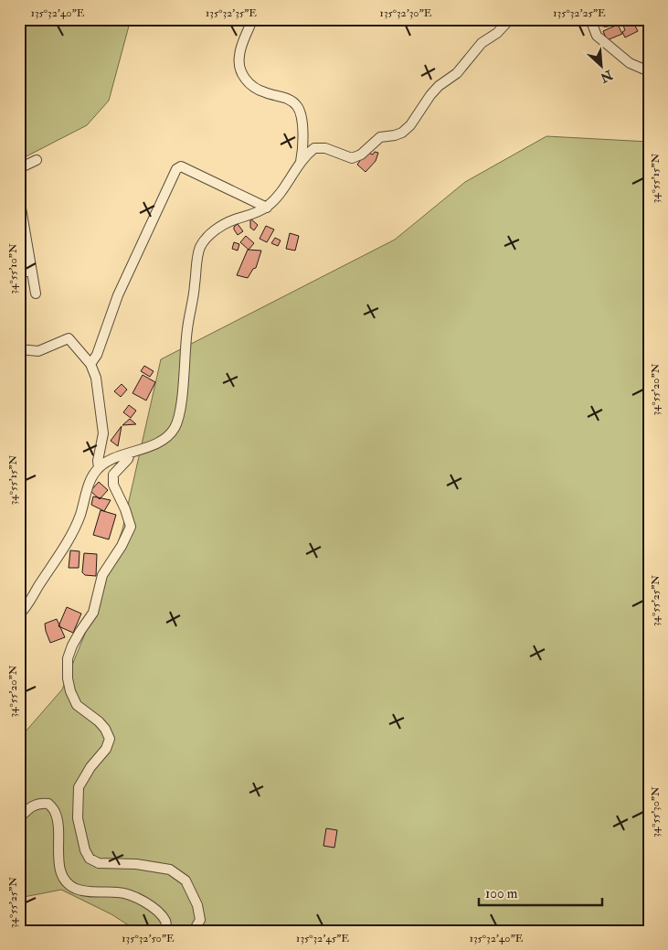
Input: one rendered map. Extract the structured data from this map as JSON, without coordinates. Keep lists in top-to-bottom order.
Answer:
{
  "scale_bar": "100 m",
  "north": "bottom right",
  "coordinates": [
    "135°32'40\"E",
    "135°32'35\"E",
    "135°32'30\"E",
    "135°32'25\"E",
    "34°55'15\"N",
    "34°55'10\"N",
    "34°55'20\"N",
    "34°55'25\"N",
    "34°55'30\"N",
    "135°32'50\"E",
    "135°32'45\"E"
  ]
}
